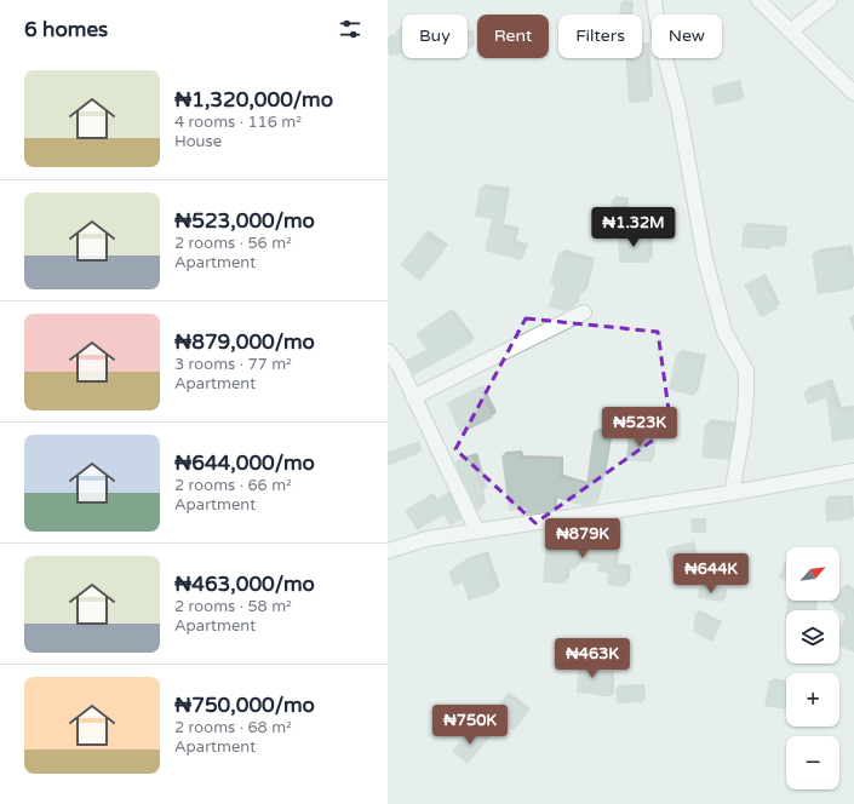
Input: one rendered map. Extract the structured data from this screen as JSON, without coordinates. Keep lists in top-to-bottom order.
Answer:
{
  "north": "top right",
  "page": {
    "heading": "6 homes",
    "chip": [
      "Buy",
      "Rent",
      "Filters",
      "New"
    ],
    "list": [
      {
        "name": "₦1,320,000/mo",
        "note": "4 rooms · 116 m² · House"
      },
      {
        "name": "₦523,000/mo",
        "note": "2 rooms · 56 m² · Apartment"
      },
      {
        "name": "₦879,000/mo",
        "note": "3 rooms · 77 m² · Apartment"
      },
      {
        "name": "₦644,000/mo",
        "note": "2 rooms · 66 m² · Apartment"
      },
      {
        "name": "₦463,000/mo",
        "note": "2 rooms · 58 m² · Apartment"
      },
      {
        "name": "₦750,000/mo",
        "note": "2 rooms · 68 m² · Apartment"
      }
    ],
    "price": [
      "₦1.32M",
      "₦523K",
      "₦879K",
      "₦644K",
      "₦463K",
      "₦750K"
    ],
    "map_buttons": ["+", "−"]
  }
}
